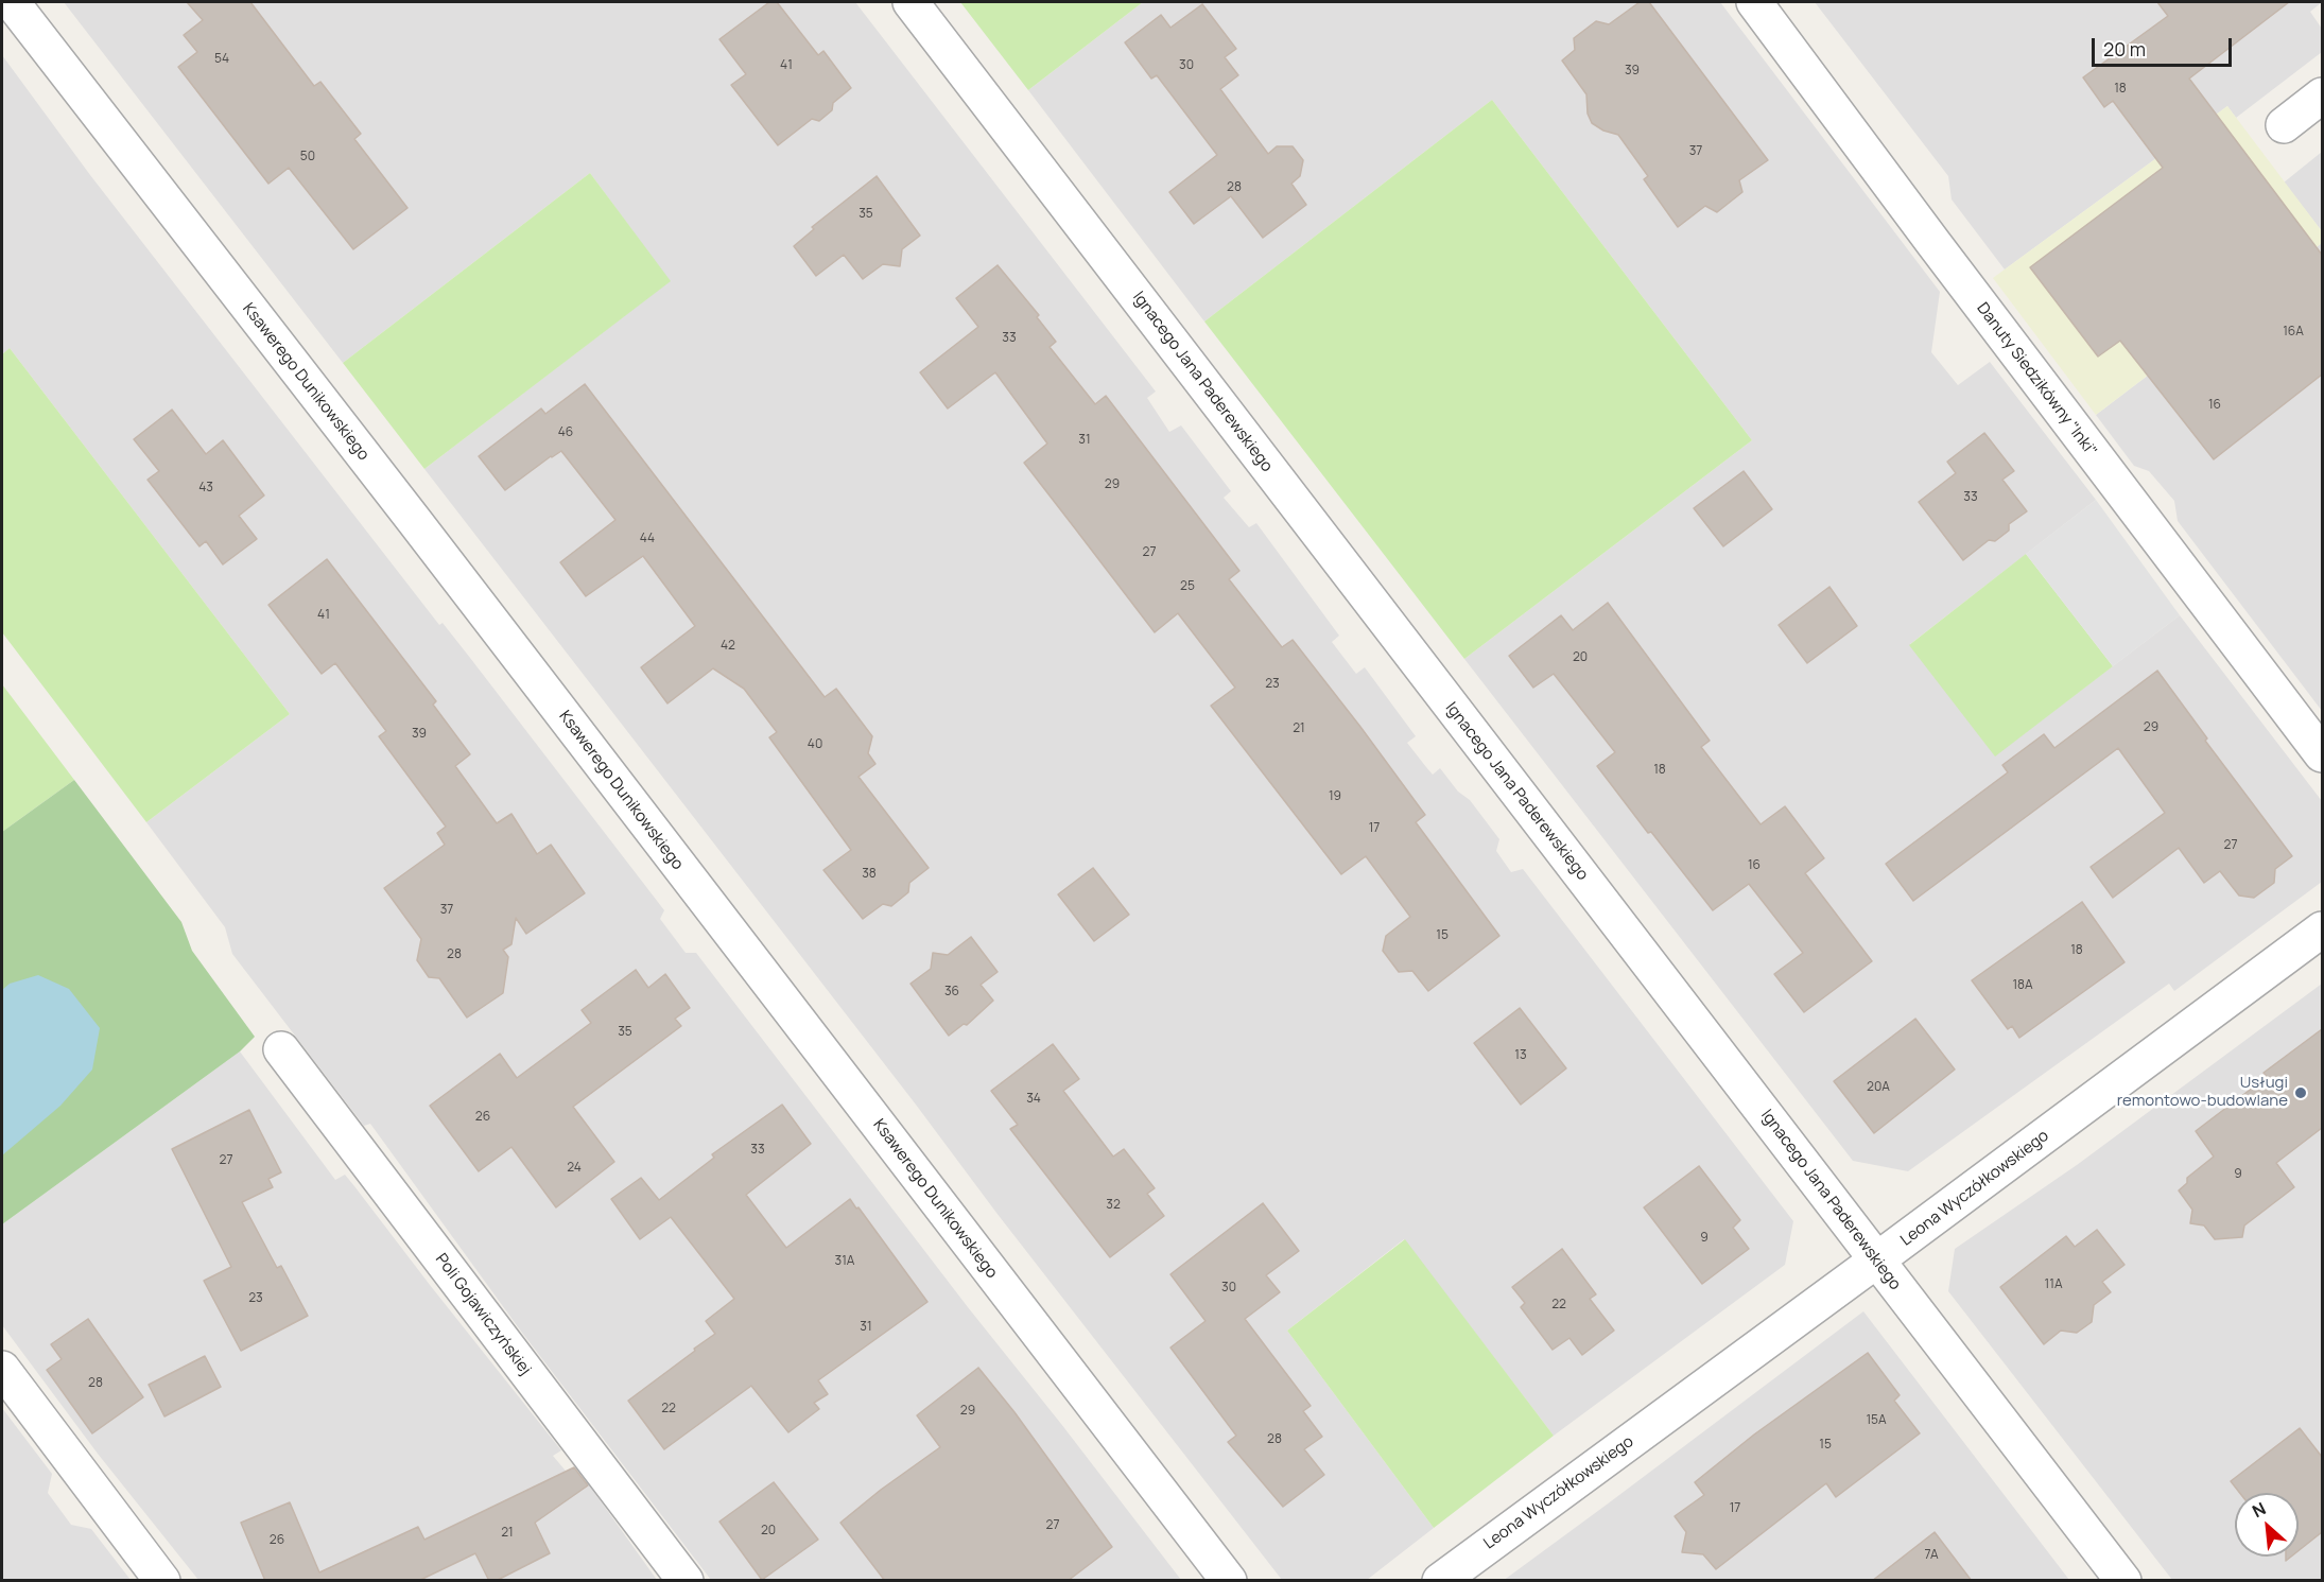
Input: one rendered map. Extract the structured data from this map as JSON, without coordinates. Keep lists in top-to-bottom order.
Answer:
{
  "streets": {
    "street": [
      "Danuty Siedzikówny \"Inki\"",
      "Ksawerego Dunikowskiego",
      "Ignacego Jana Paderewskiego",
      "Leona Wyczółkowskiego",
      "Poli Gojawiczyńskiej"
    ]
  },
  "crossings": [
    ["Ignacego Jana Paderewskiego", "Leona Wyczółkowskiego"]
  ],
  "places": ["Usługi remontowo-budowlane"],
  "house_numbers": [
    "54",
    "41",
    "30",
    "39",
    "18",
    "37",
    "50",
    "28",
    "35",
    "16A",
    "33",
    "16",
    "46",
    "31",
    "29",
    "43",
    "33",
    "44",
    "27",
    "25",
    "41",
    "42",
    "20",
    "23",
    "29",
    "21",
    "39",
    "40",
    "18",
    "19",
    "17",
    "27",
    "16",
    "38",
    "37",
    "15",
    "18",
    "28",
    "18A",
    "36",
    "35",
    "13",
    "20A",
    "34",
    "26",
    "33",
    "27",
    "24",
    "9",
    "32",
    "9",
    "31A",
    "11A",
    "30",
    "23",
    "22",
    "31",
    "28",
    "22",
    "29",
    "15A",
    "28",
    "15",
    "17",
    "27",
    "20",
    "21",
    "26",
    "7A"
  ],
  "scale_bar": "20 m",
  "north": "top left"
}
